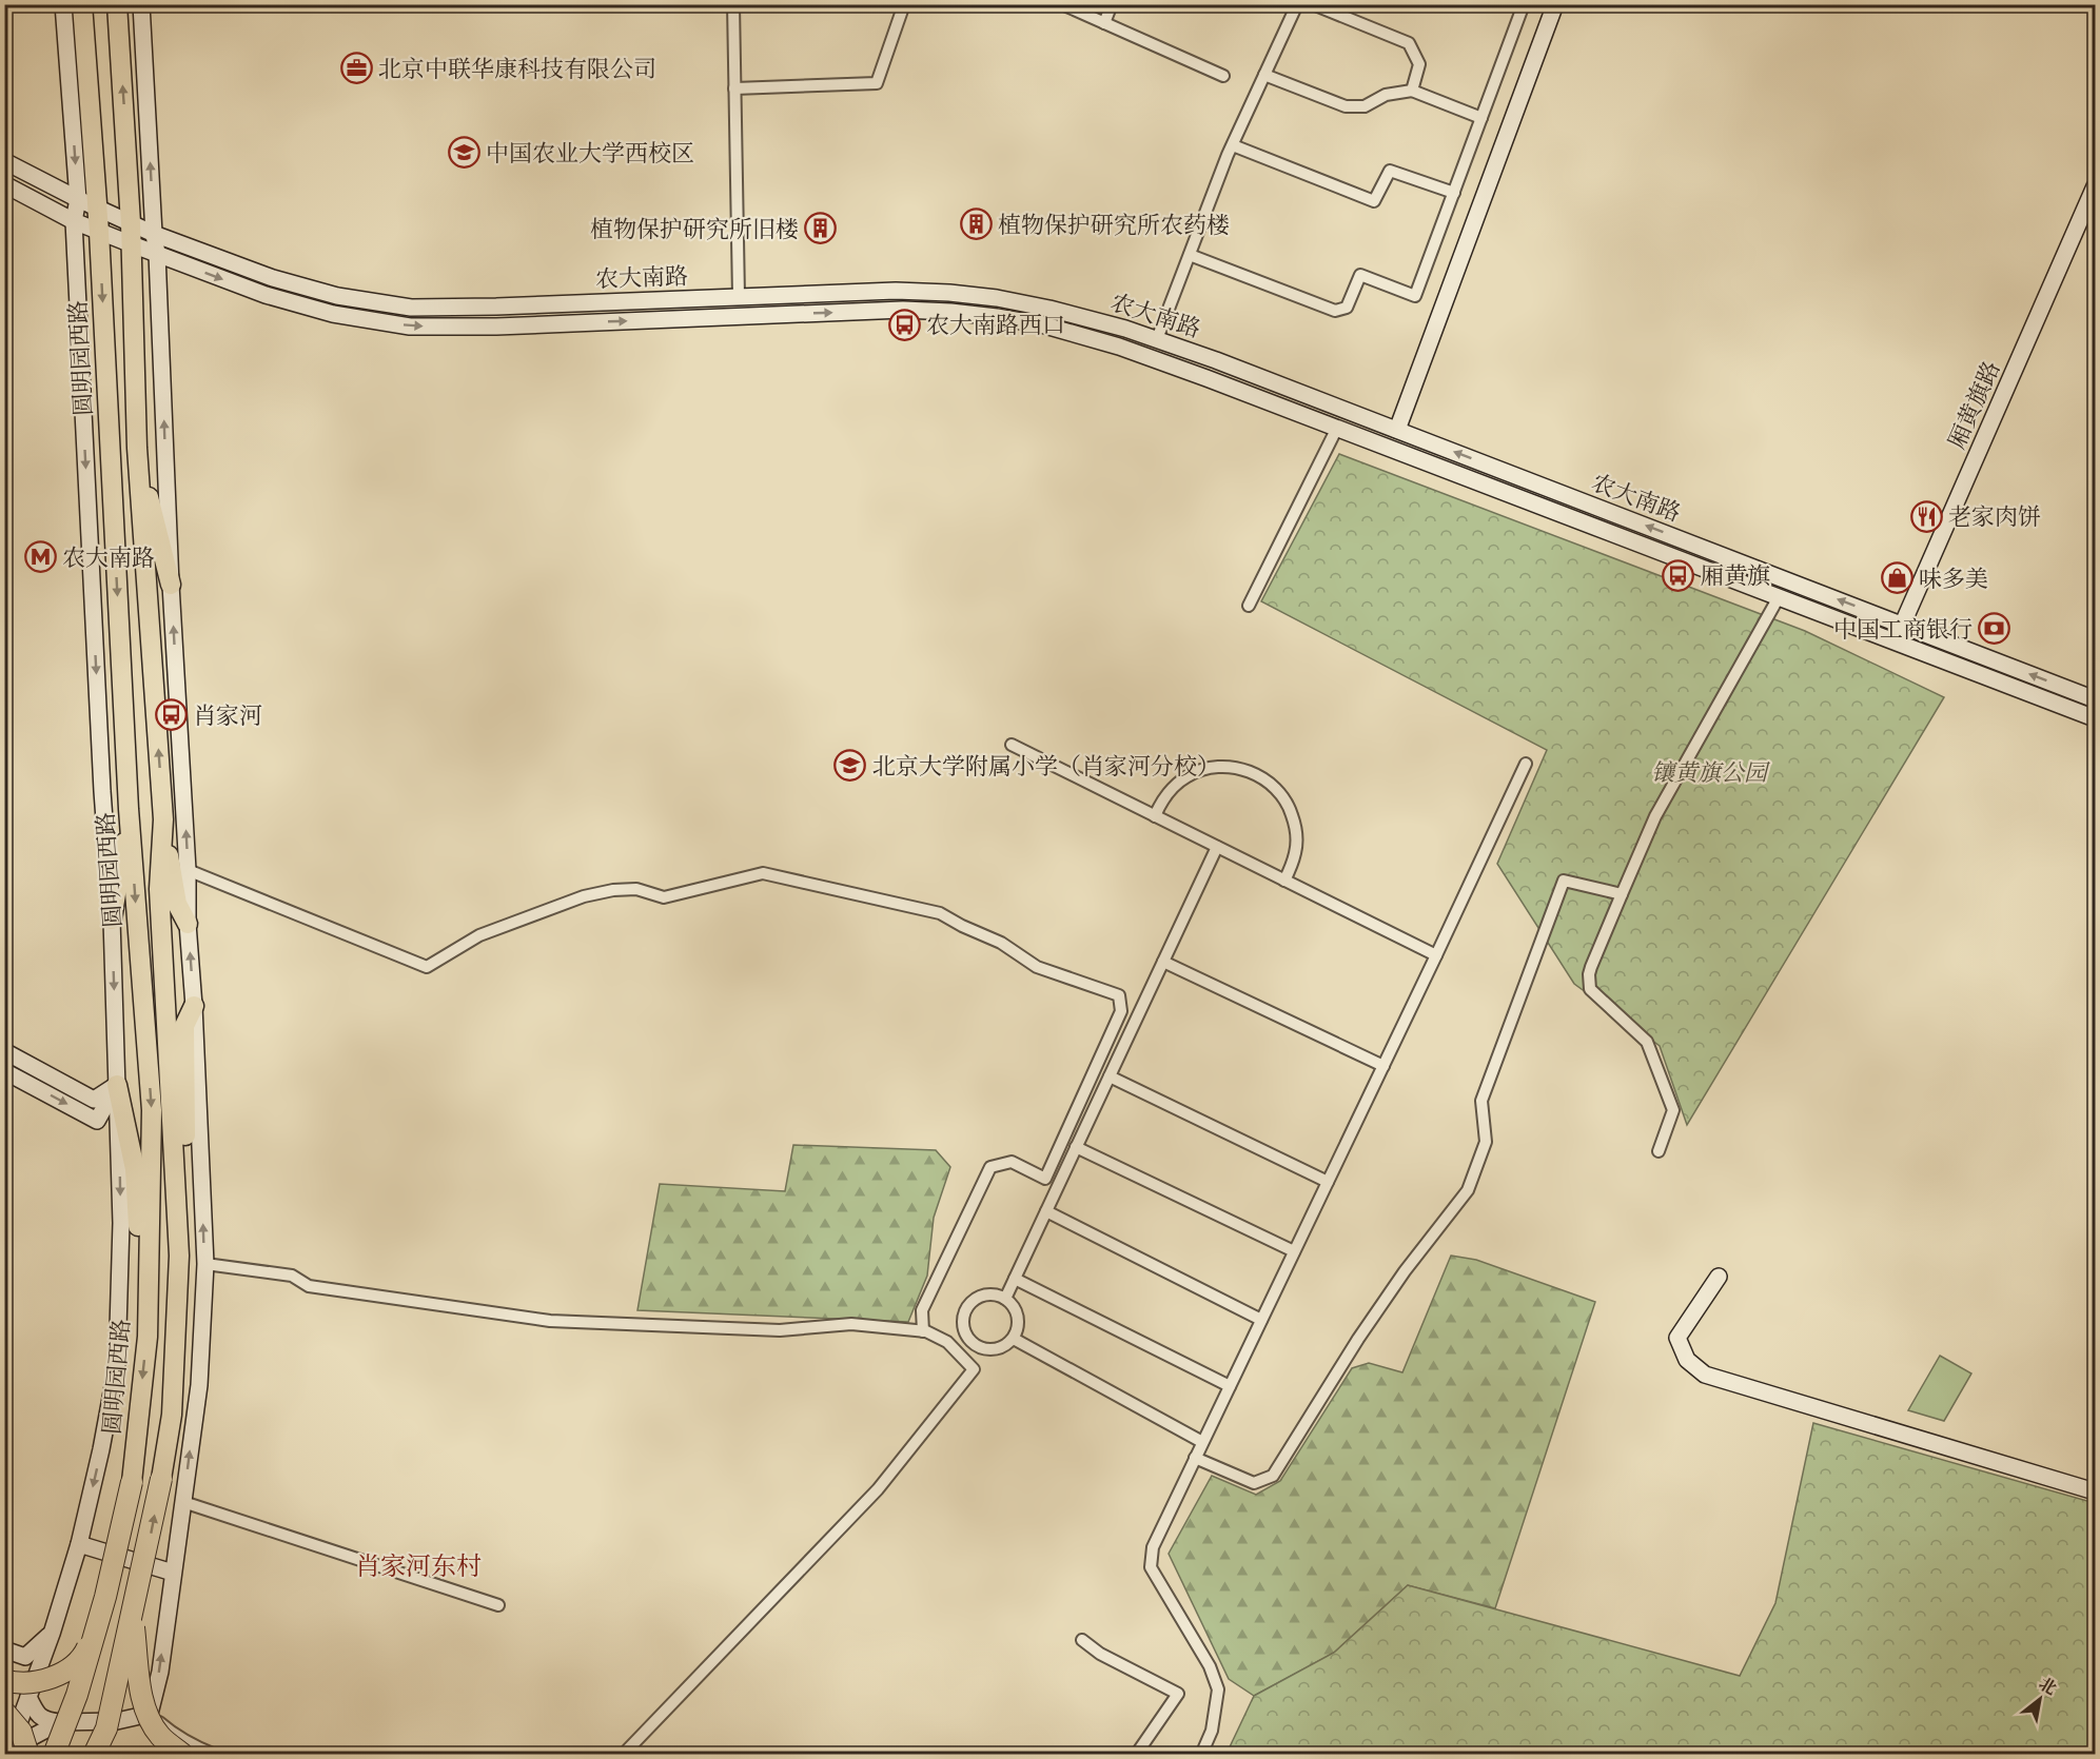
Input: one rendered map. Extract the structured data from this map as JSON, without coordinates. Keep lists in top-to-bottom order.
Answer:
{
  "streets": {
    "highway": ["圆明园西路"],
    "street": ["农大南路", "厢黄旗路"]
  },
  "crossings": [
    ["农大南路", "圆明园西路"],
    ["农大南路", "厢黄旗路"]
  ],
  "districts": ["肖家河东村"],
  "parks": ["镶黄旗公园"],
  "places": {
    "office": ["北京中联华康科技有限公司"],
    "school or university": ["中国农业大学西校区", "北京大学附属小学（肖家河分校）"],
    "building": ["植物保护研究所农药楼", "植物保护研究所旧楼"],
    "bus stop": ["农大南路西口", "厢黄旗", "肖家河"],
    "restaurant": ["老家肉饼"],
    "metro station": ["农大南路"],
    "shop": ["味多美"],
    "bank": ["中国工商银行"]
  },
  "north": "top right"
}
